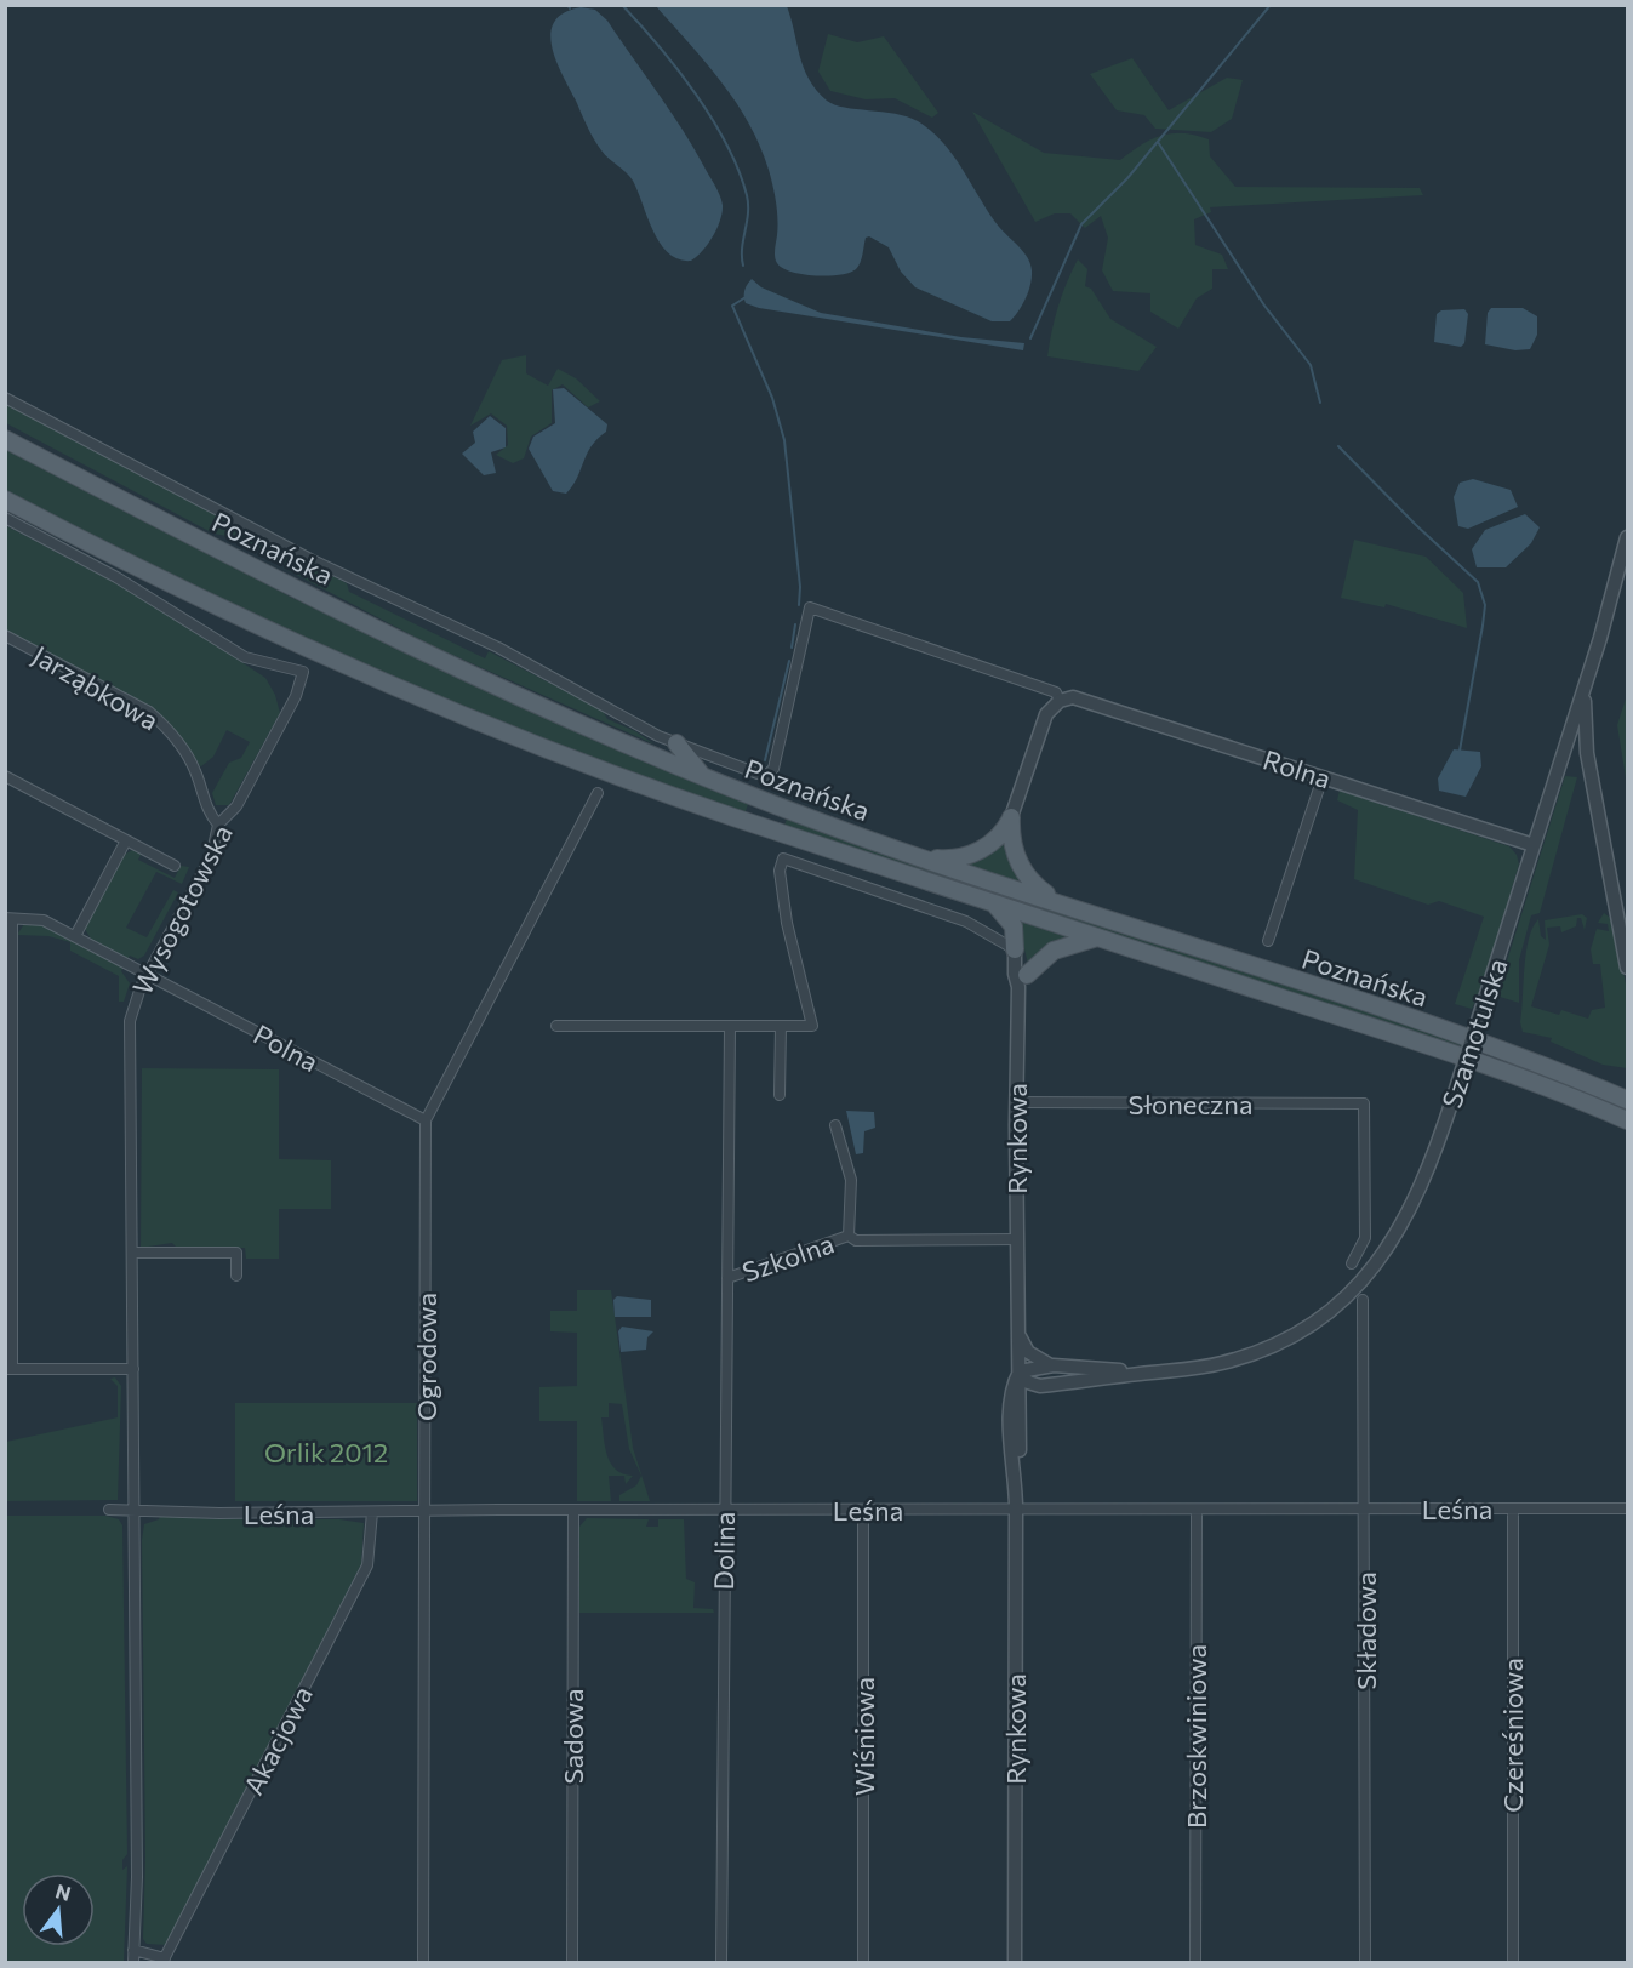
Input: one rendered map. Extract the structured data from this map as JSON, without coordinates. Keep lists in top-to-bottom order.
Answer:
{
  "streets": {
    "main road": ["Poznańska"],
    "street": [
      "Jarząbkowa",
      "Rolna",
      "Wysogotowska",
      "Szamotulska",
      "Polna",
      "Słoneczna",
      "Rynkowa",
      "Szkolna",
      "Ogrodowa",
      "Leśna",
      "Dolina",
      "Składowa",
      "Czereśniowa",
      "Sadowa",
      "Wiśniowa",
      "Brzoskwiniowa",
      "Akacjowa"
    ]
  },
  "crossings": [
    ["Poznańska", "Rolna"],
    ["Jarząbkowa", "Wysogotowska"],
    ["Rolna", "Szamotulska"],
    ["Wysogotowska", "Polna"],
    ["Wysogotowska", "Leśna"],
    ["Szamotulska", "Rynkowa"],
    ["Polna", "Ogrodowa"],
    ["Słoneczna", "Rynkowa"],
    ["Rynkowa", "Leśna"],
    ["Szkolna", "Dolina"],
    ["Ogrodowa", "Leśna"],
    ["Leśna", "Dolina"],
    ["Leśna", "Składowa"],
    ["Leśna", "Czereśniowa"],
    ["Leśna", "Sadowa"],
    ["Leśna", "Wiśniowa"],
    ["Leśna", "Brzoskwiniowa"],
    ["Leśna", "Akacjowa"]
  ],
  "parks": ["Orlik 2012"],
  "north": "top"
}
